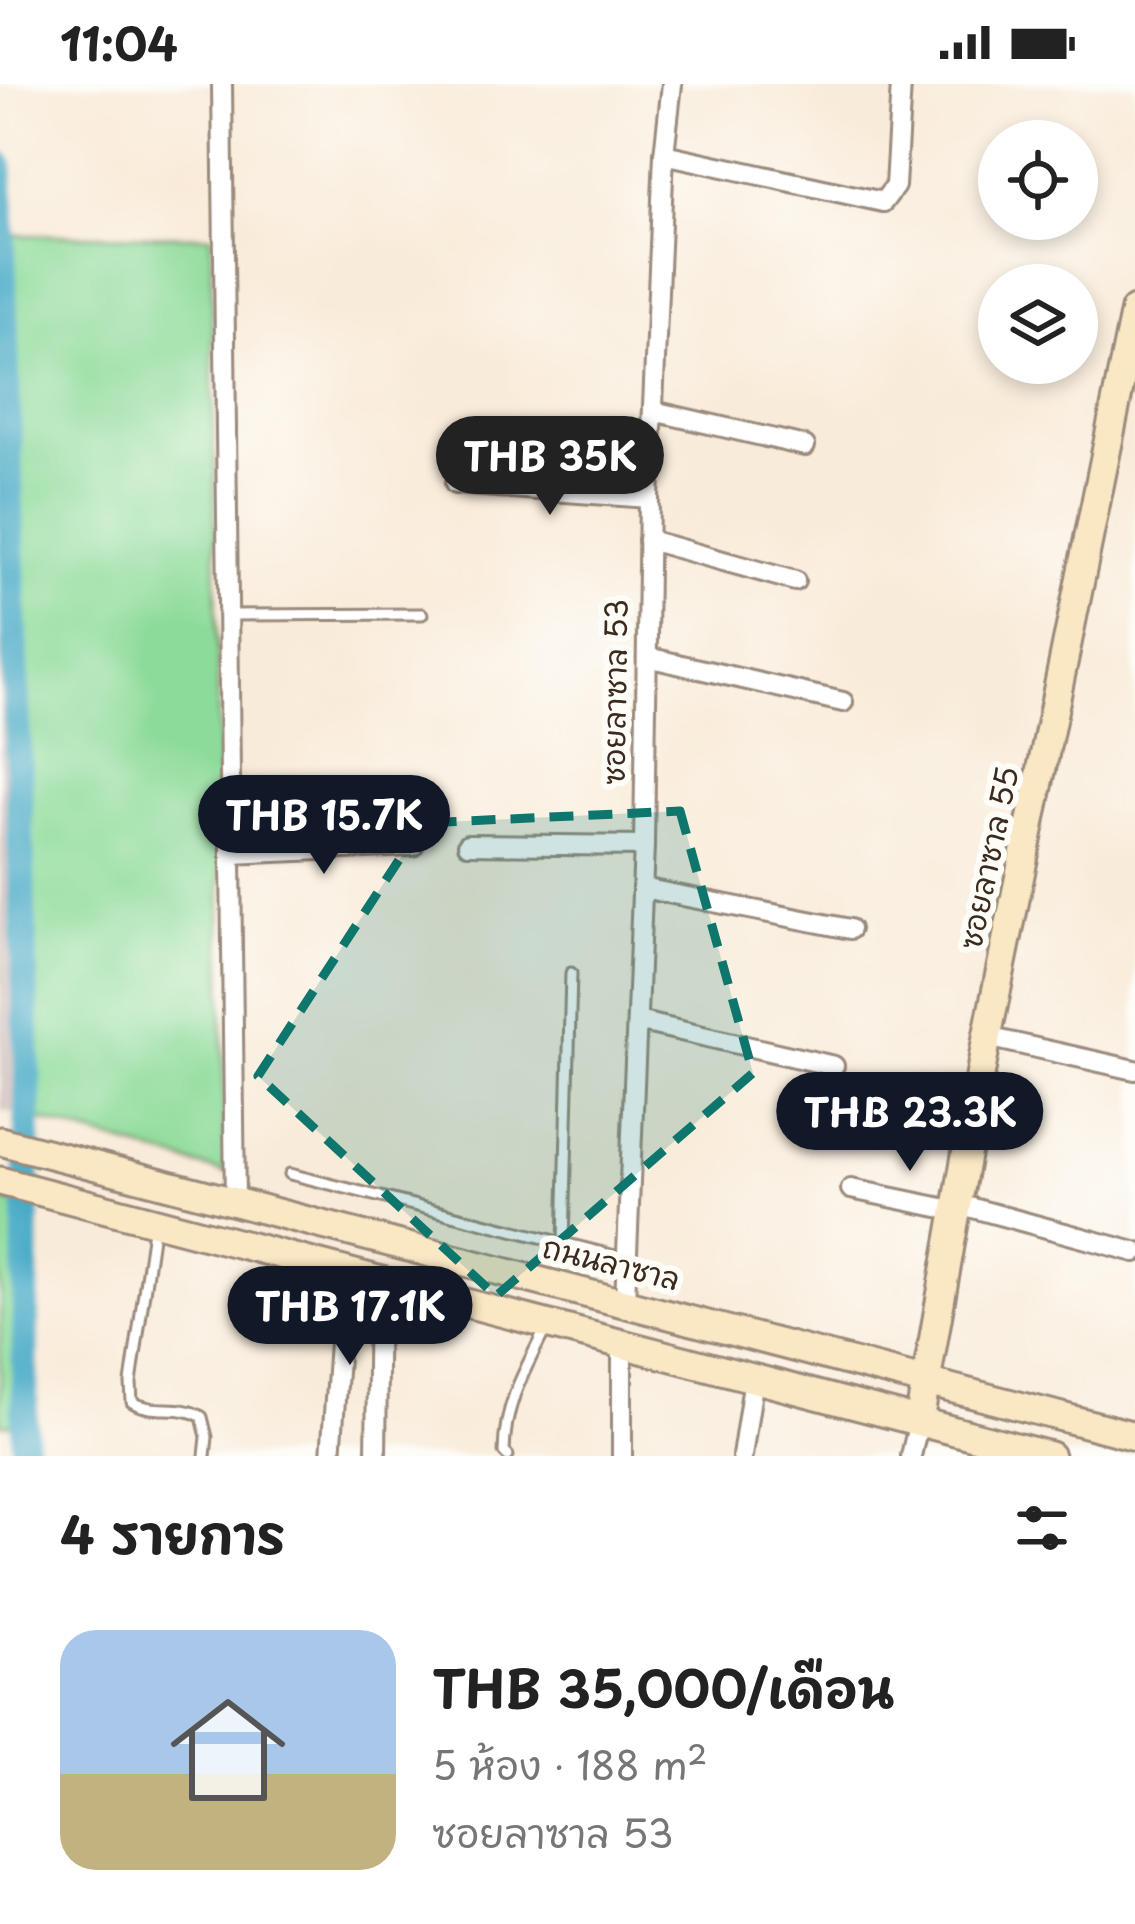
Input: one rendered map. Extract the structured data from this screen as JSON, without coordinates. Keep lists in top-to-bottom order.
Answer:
{
  "streets": {
    "street": ["ซอยลาซาล 53", "ซอยลาซาล 55", "ถนนลาซาล"]
  },
  "crossings": [
    ["ซอยลาซาล 53", "ถนนลาซาล"],
    ["ซอยลาซาล 55", "ถนนลาซาล"]
  ],
  "page": {
    "status": "11:04",
    "price": [
      "THB 35K",
      "THB 15.7K",
      "THB 23.3K",
      "THB 17.1K"
    ],
    "heading": "4 รายการ",
    "list": [
      {
        "name": "THB 35,000/เดือน",
        "note": "5 ห้อง · 188 m² · ซอยลาซาล 53"
      }
    ]
  }
}
